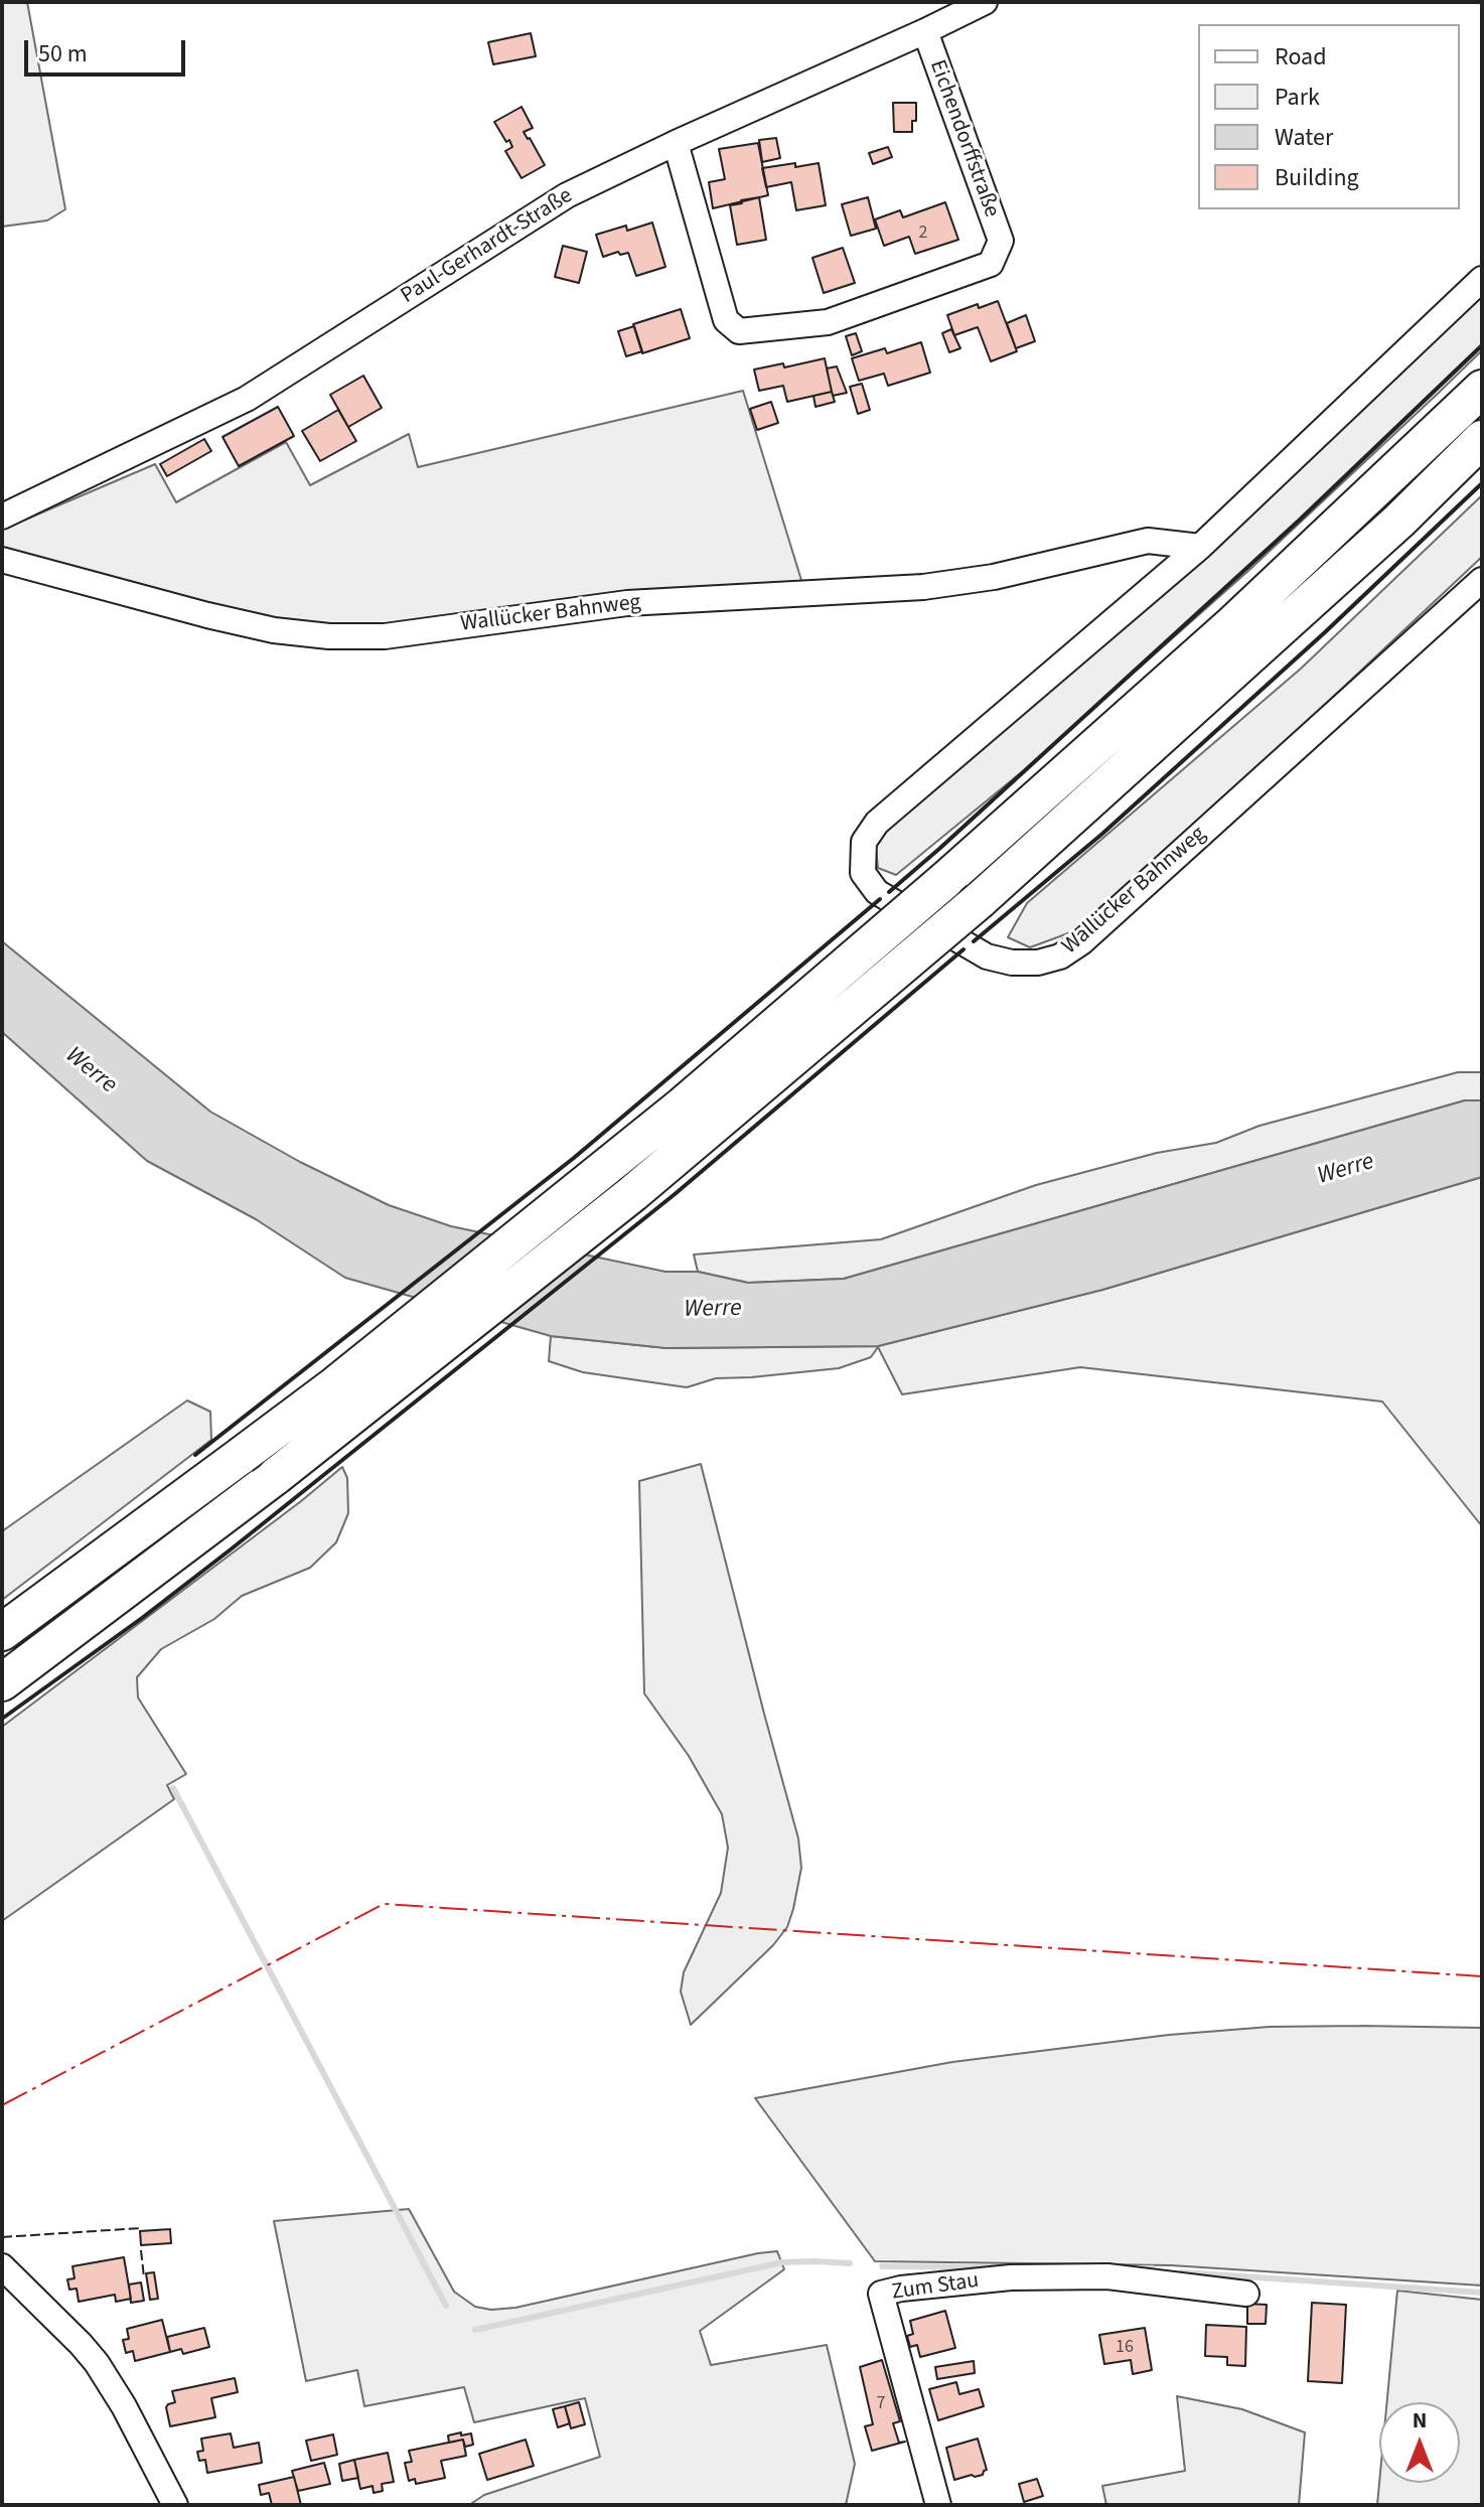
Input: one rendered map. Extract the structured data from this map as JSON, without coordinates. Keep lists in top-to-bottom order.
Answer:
{
  "streets": {
    "street": [
      "Eichendorffstraße",
      "Paul-Gerhardt-Straße",
      "Wallücker Bahnweg",
      "Zum Stau"
    ]
  },
  "crossings": [
    ["Eichendorffstraße", "Paul-Gerhardt-Straße"]
  ],
  "water": ["Werre"],
  "house_numbers": ["2", "16", "7"],
  "legend": [
    "Road",
    "Park",
    "Water",
    "Building"
  ],
  "scale_bar": "50 m",
  "north": "top"
}
